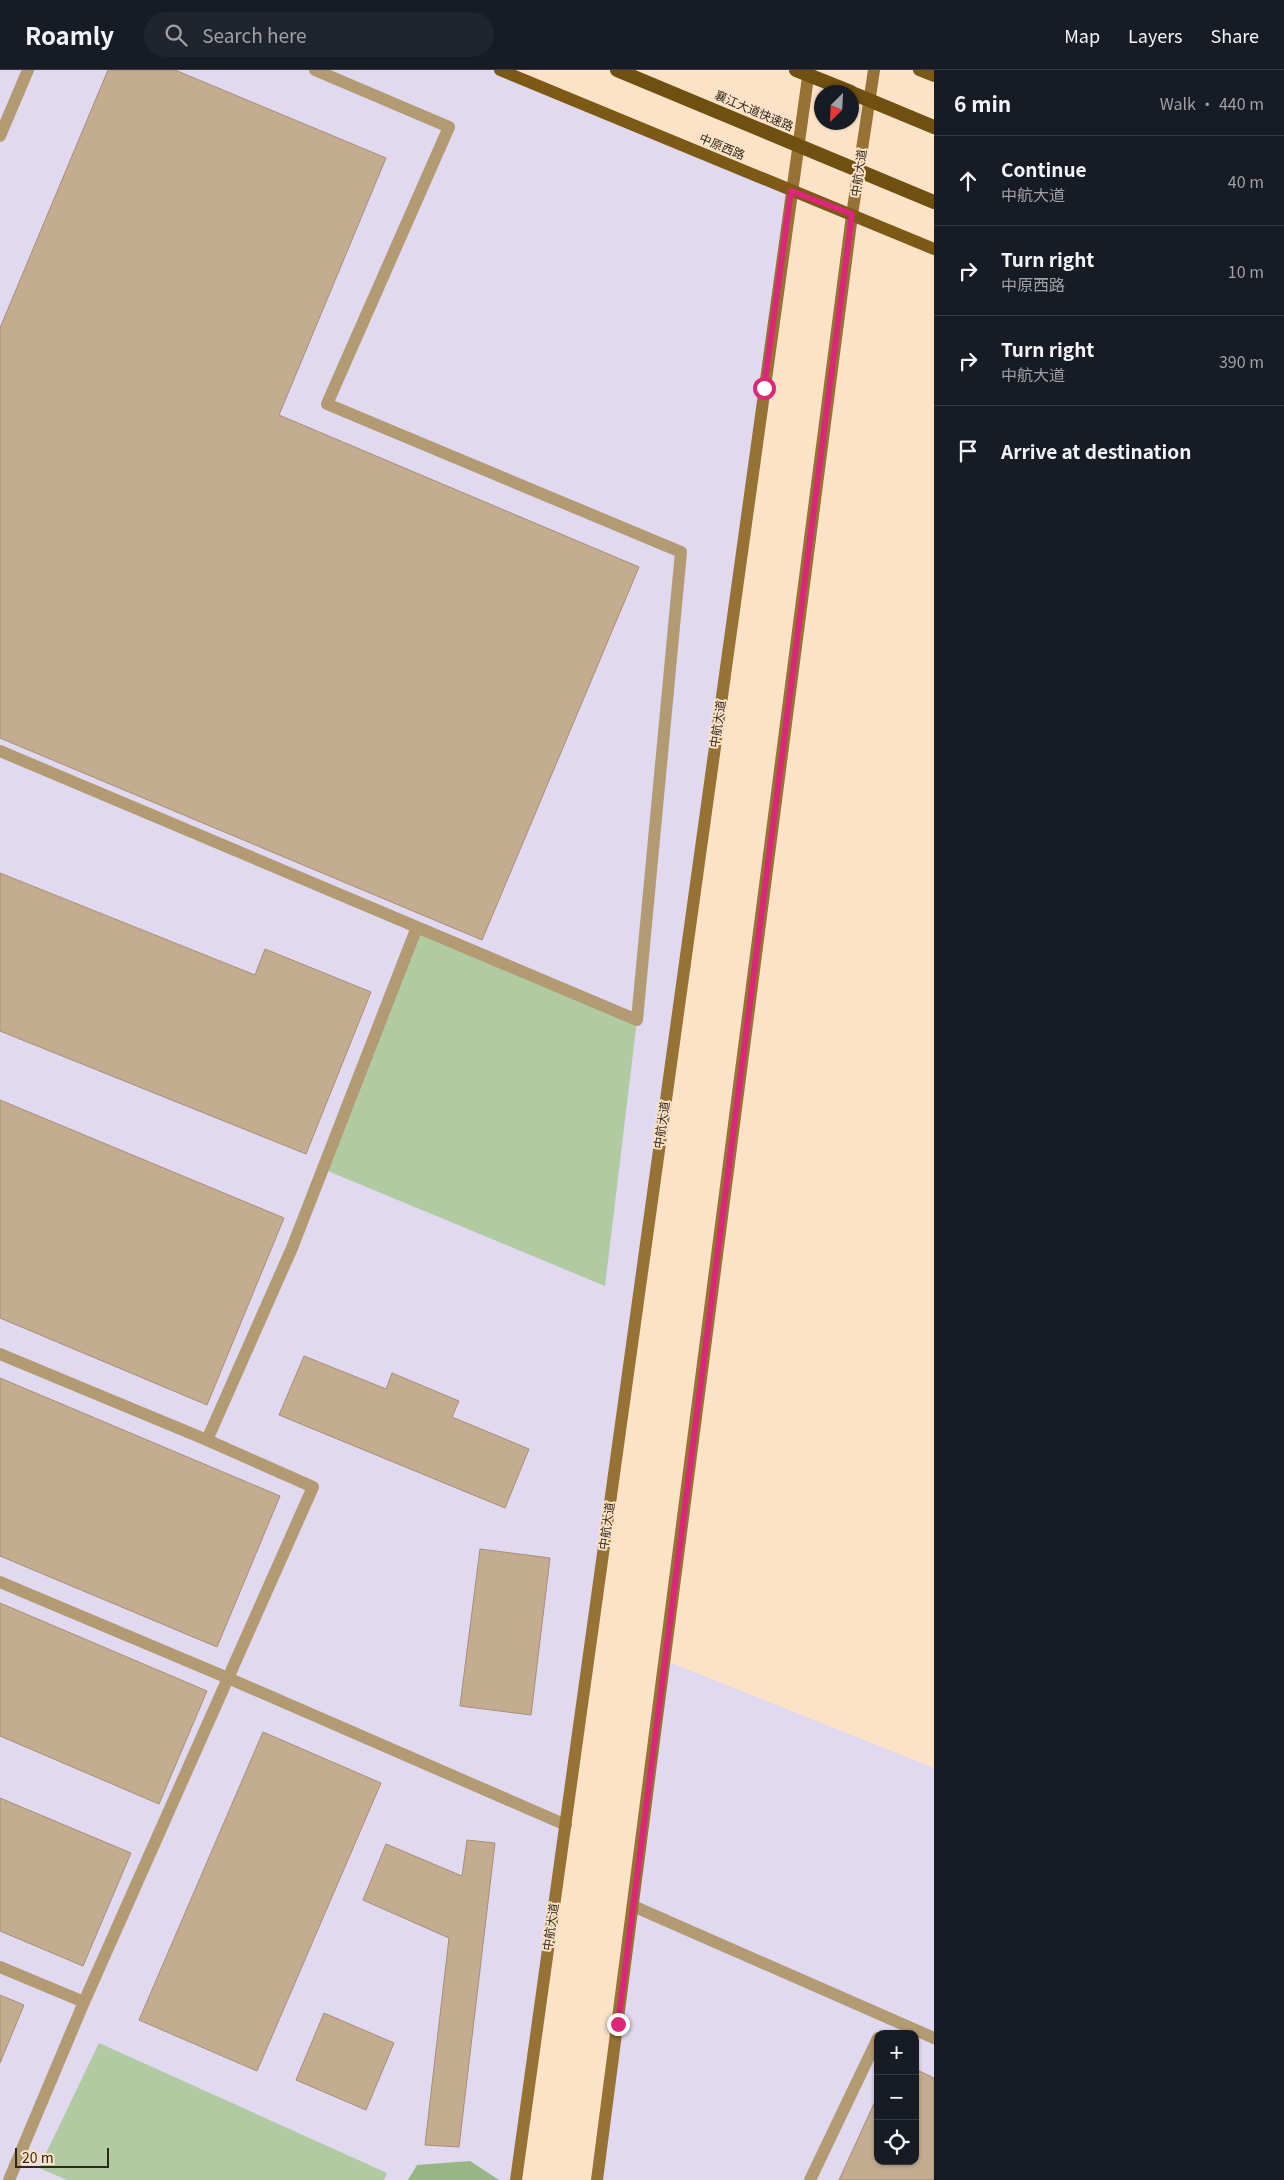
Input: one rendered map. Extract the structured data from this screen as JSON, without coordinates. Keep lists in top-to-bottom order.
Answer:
{
  "streets": {
    "highway": ["襄江大道快速路"],
    "main road": ["中原西路", "中航大道"]
  },
  "crossings": [
    ["中原西路", "中航大道"]
  ],
  "scale_bar": "20 m",
  "north": "bottom left",
  "page": {
    "header": "Roamly",
    "search": "Search here",
    "nav": ["Map", "Layers", "Share"],
    "heading": ["6 min", "Walk · 440 m"],
    "list": [
      ["Continue", "中航大道", "40 m"],
      ["Turn right", "中原西路", "10 m"],
      ["Turn right", "中航大道", "390 m"],
      "Arrive at destination"
    ],
    "map_buttons": ["+", "−"],
    "scale": "20 m"
  }
}
